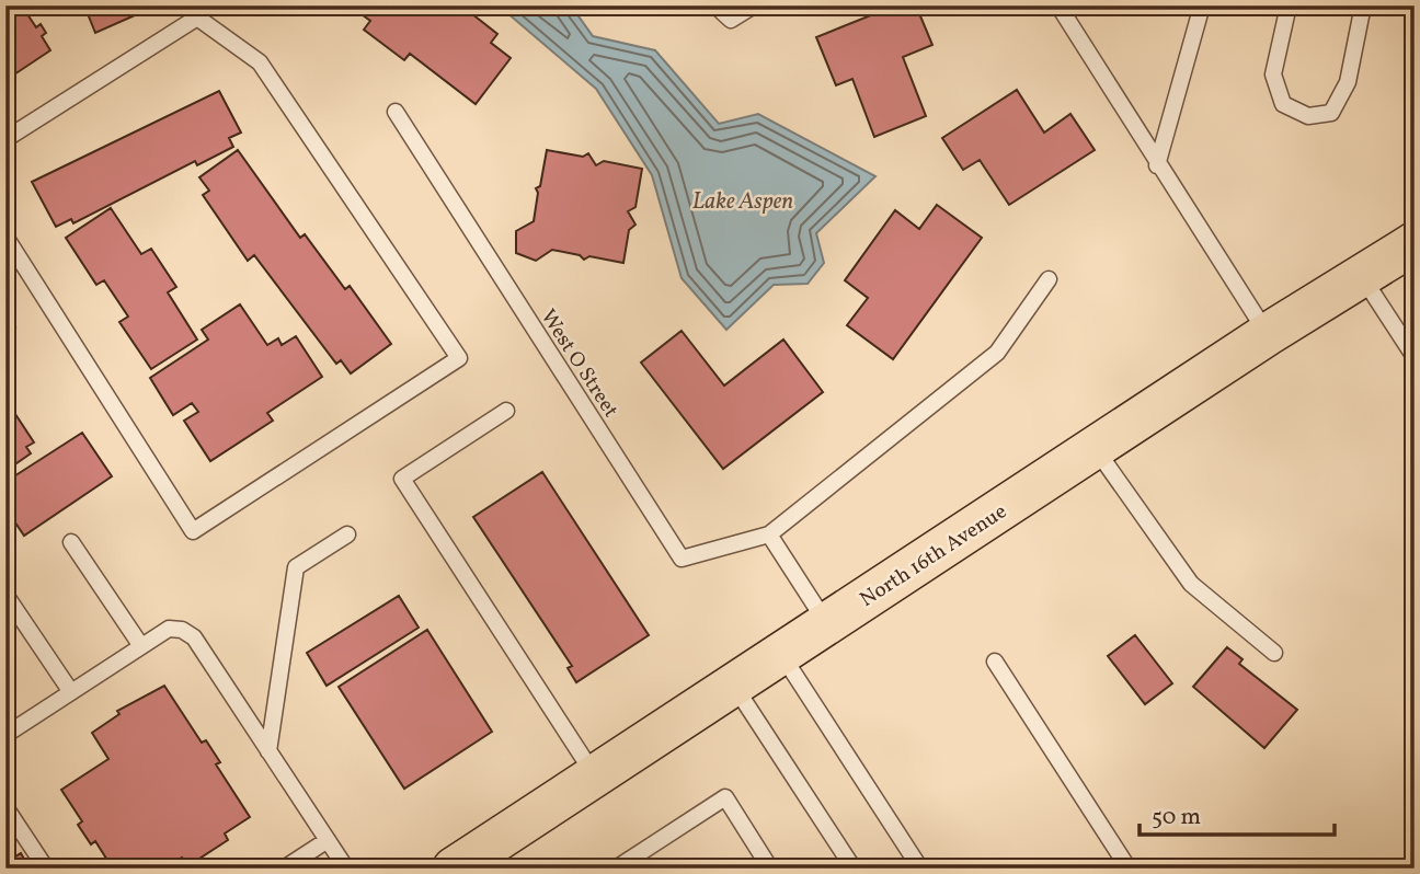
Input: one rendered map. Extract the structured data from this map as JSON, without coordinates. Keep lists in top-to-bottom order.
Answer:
{
  "streets": {
    "main road": ["North 16th Avenue"],
    "lane": ["West O Street"]
  },
  "water": ["Lake Aspen"],
  "scale_bar": "50 m"
}
